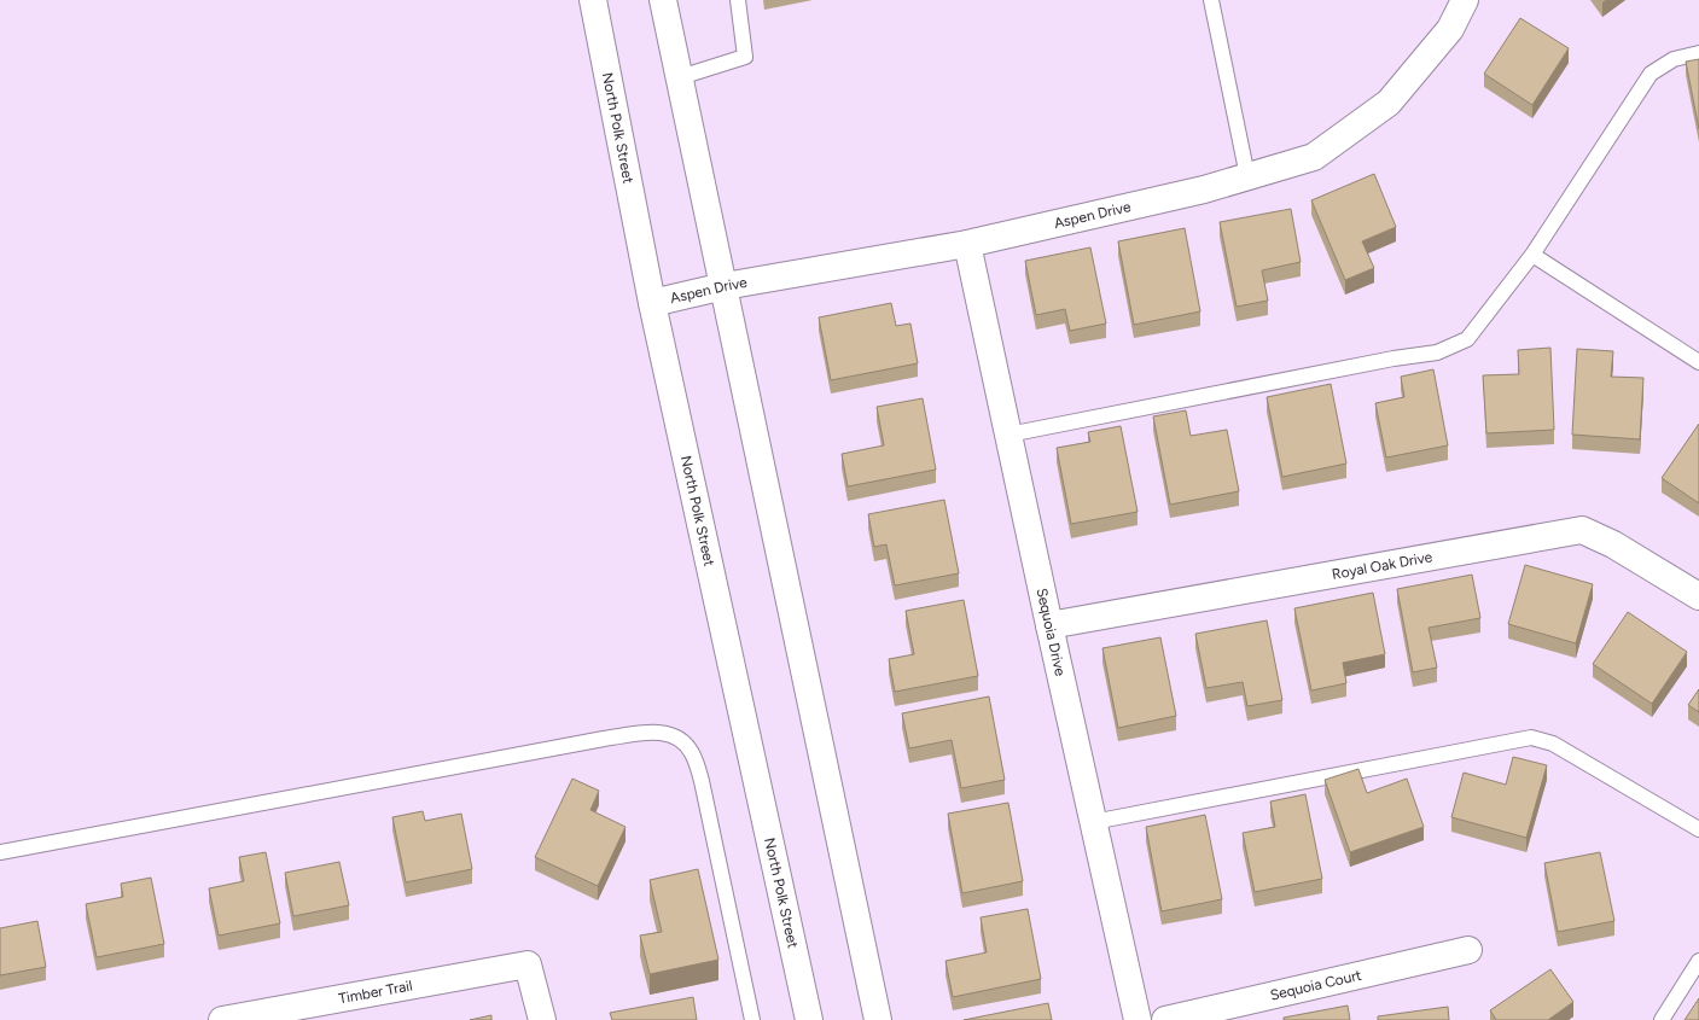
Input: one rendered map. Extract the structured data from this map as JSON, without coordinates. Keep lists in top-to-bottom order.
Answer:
{
  "streets": {
    "street": [
      "North Polk Street",
      "Aspen Drive",
      "Royal Oak Drive",
      "Sequoia Drive",
      "Sequoia Court",
      "Timber Trail"
    ]
  },
  "crossings": [
    ["North Polk Street", "Aspen Drive"],
    ["Aspen Drive", "Sequoia Drive"],
    ["Royal Oak Drive", "Sequoia Drive"]
  ]
}
